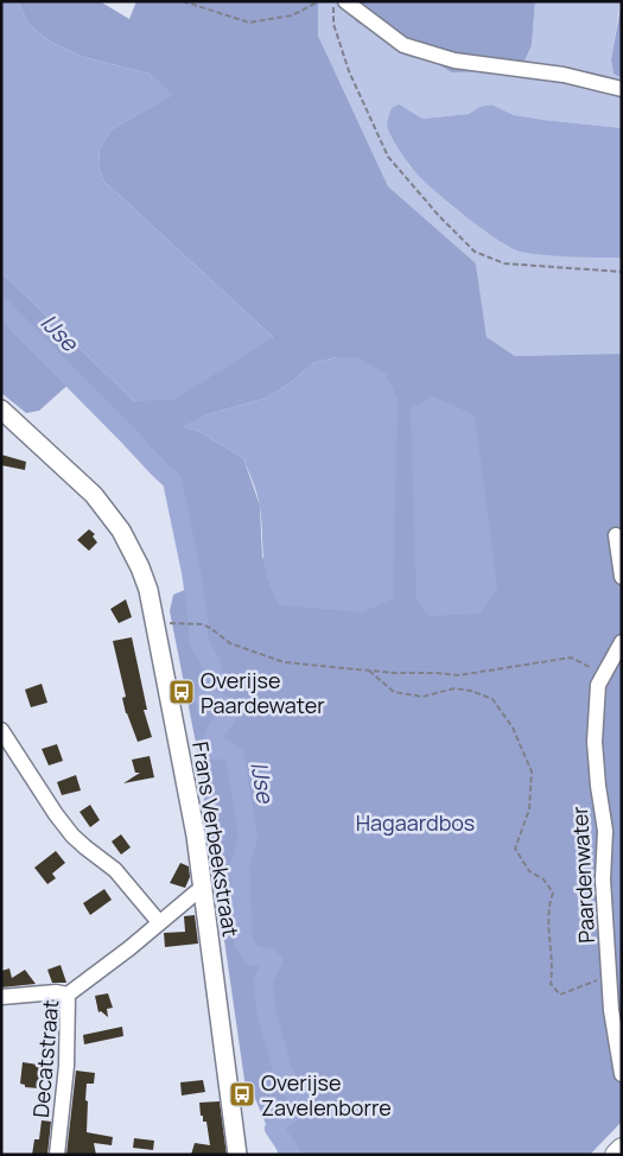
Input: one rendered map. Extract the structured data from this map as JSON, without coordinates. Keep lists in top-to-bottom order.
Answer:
{
  "streets": {
    "main road": ["Frans Verbeekstraat"],
    "street": ["Paardenwater", "Decatstraat"]
  },
  "crossings": [
    ["Frans Verbeekstraat", "Decatstraat"]
  ],
  "water": ["IJse"],
  "parks": ["Hagaardbos"],
  "places": {
    "bus stop": ["Overijse Paardewater", "Overijse Zavelenborre"]
  }
}
